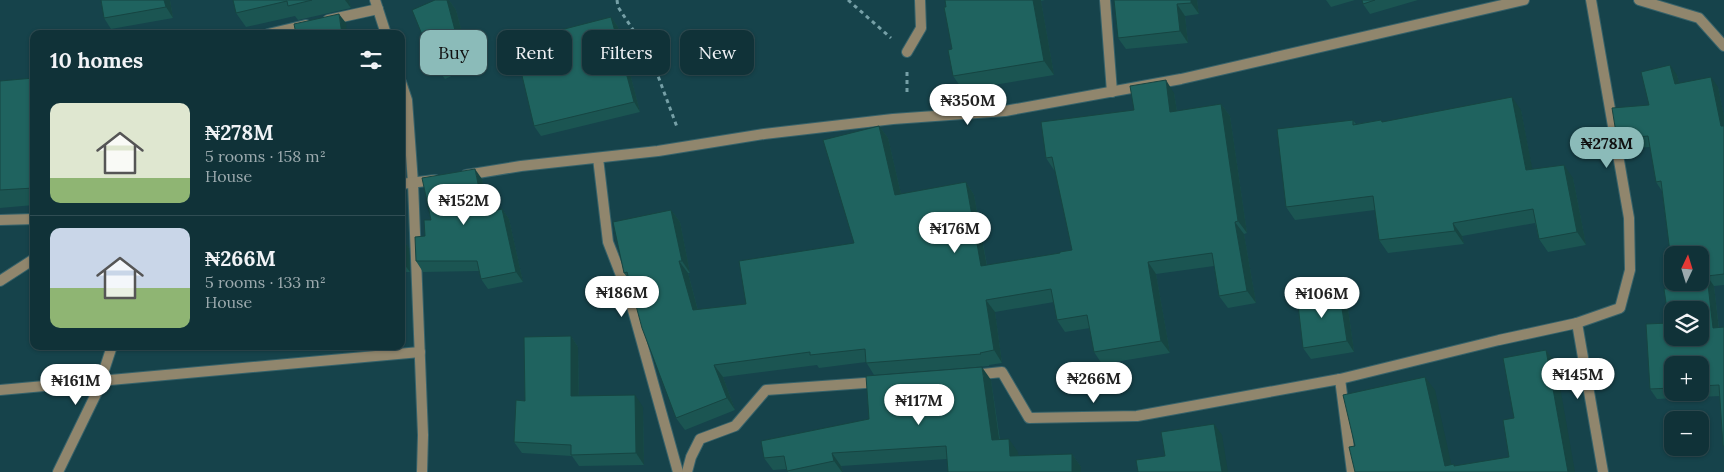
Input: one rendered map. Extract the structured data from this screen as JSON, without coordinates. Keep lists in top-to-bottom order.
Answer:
{
  "north": "top",
  "page": {
    "chip": [
      "Buy",
      "Rent",
      "Filters",
      "New"
    ],
    "heading": "10 homes",
    "price": [
      "₦350M",
      "₦278M",
      "₦152M",
      "₦176M",
      "₦186M",
      "₦106M",
      "₦145M",
      "₦266M",
      "₦161M",
      "₦117M"
    ],
    "list": [
      {
        "name": "₦278M",
        "note": "5 rooms · 158 m² · House"
      },
      {
        "name": "₦266M",
        "note": "5 rooms · 133 m² · House"
      }
    ],
    "map_buttons": ["+", "−"]
  }
}
